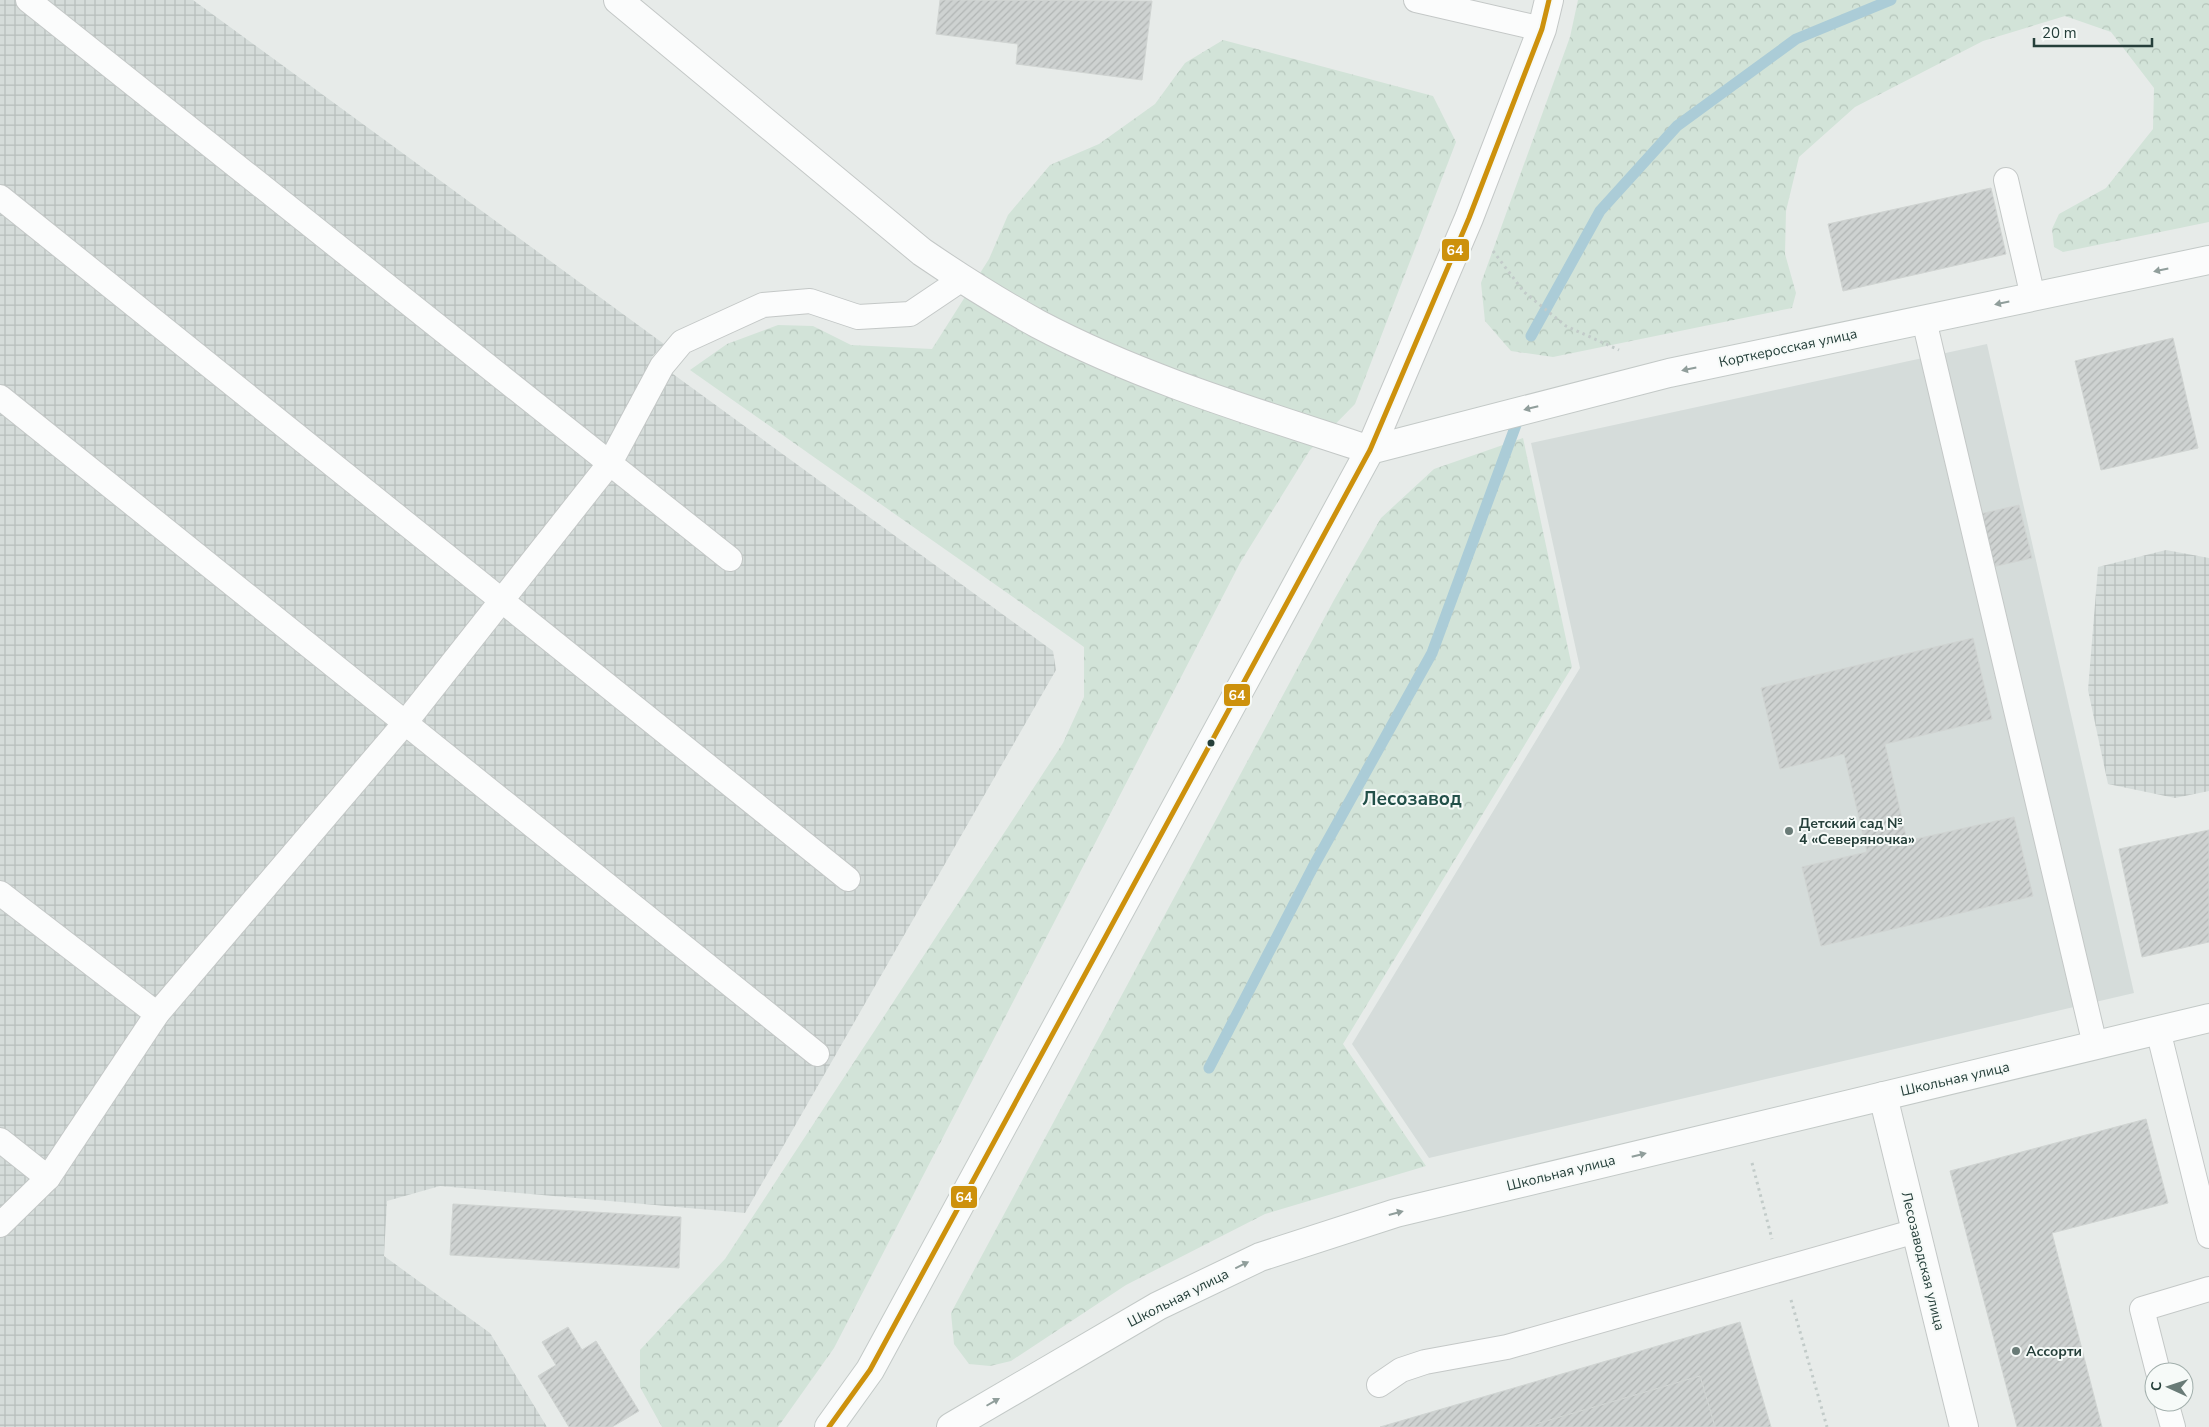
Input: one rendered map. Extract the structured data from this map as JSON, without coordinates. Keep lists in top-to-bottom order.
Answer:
{
  "streets": {
    "main road": ["Корткеросская улица", "Школьная улица", "Лесозаводская улица"]
  },
  "crossings": [
    ["Школьная улица", "Лесозаводская улица"]
  ],
  "one_way": ["Корткеросская улица", "Школьная улица"],
  "districts": ["Лесозавод"],
  "places": ["Детский сад № 4 «Северяночка»", "Ассорти"],
  "lines": ["transit line 64"],
  "scale_bar": "20 m",
  "north": "left"
}
